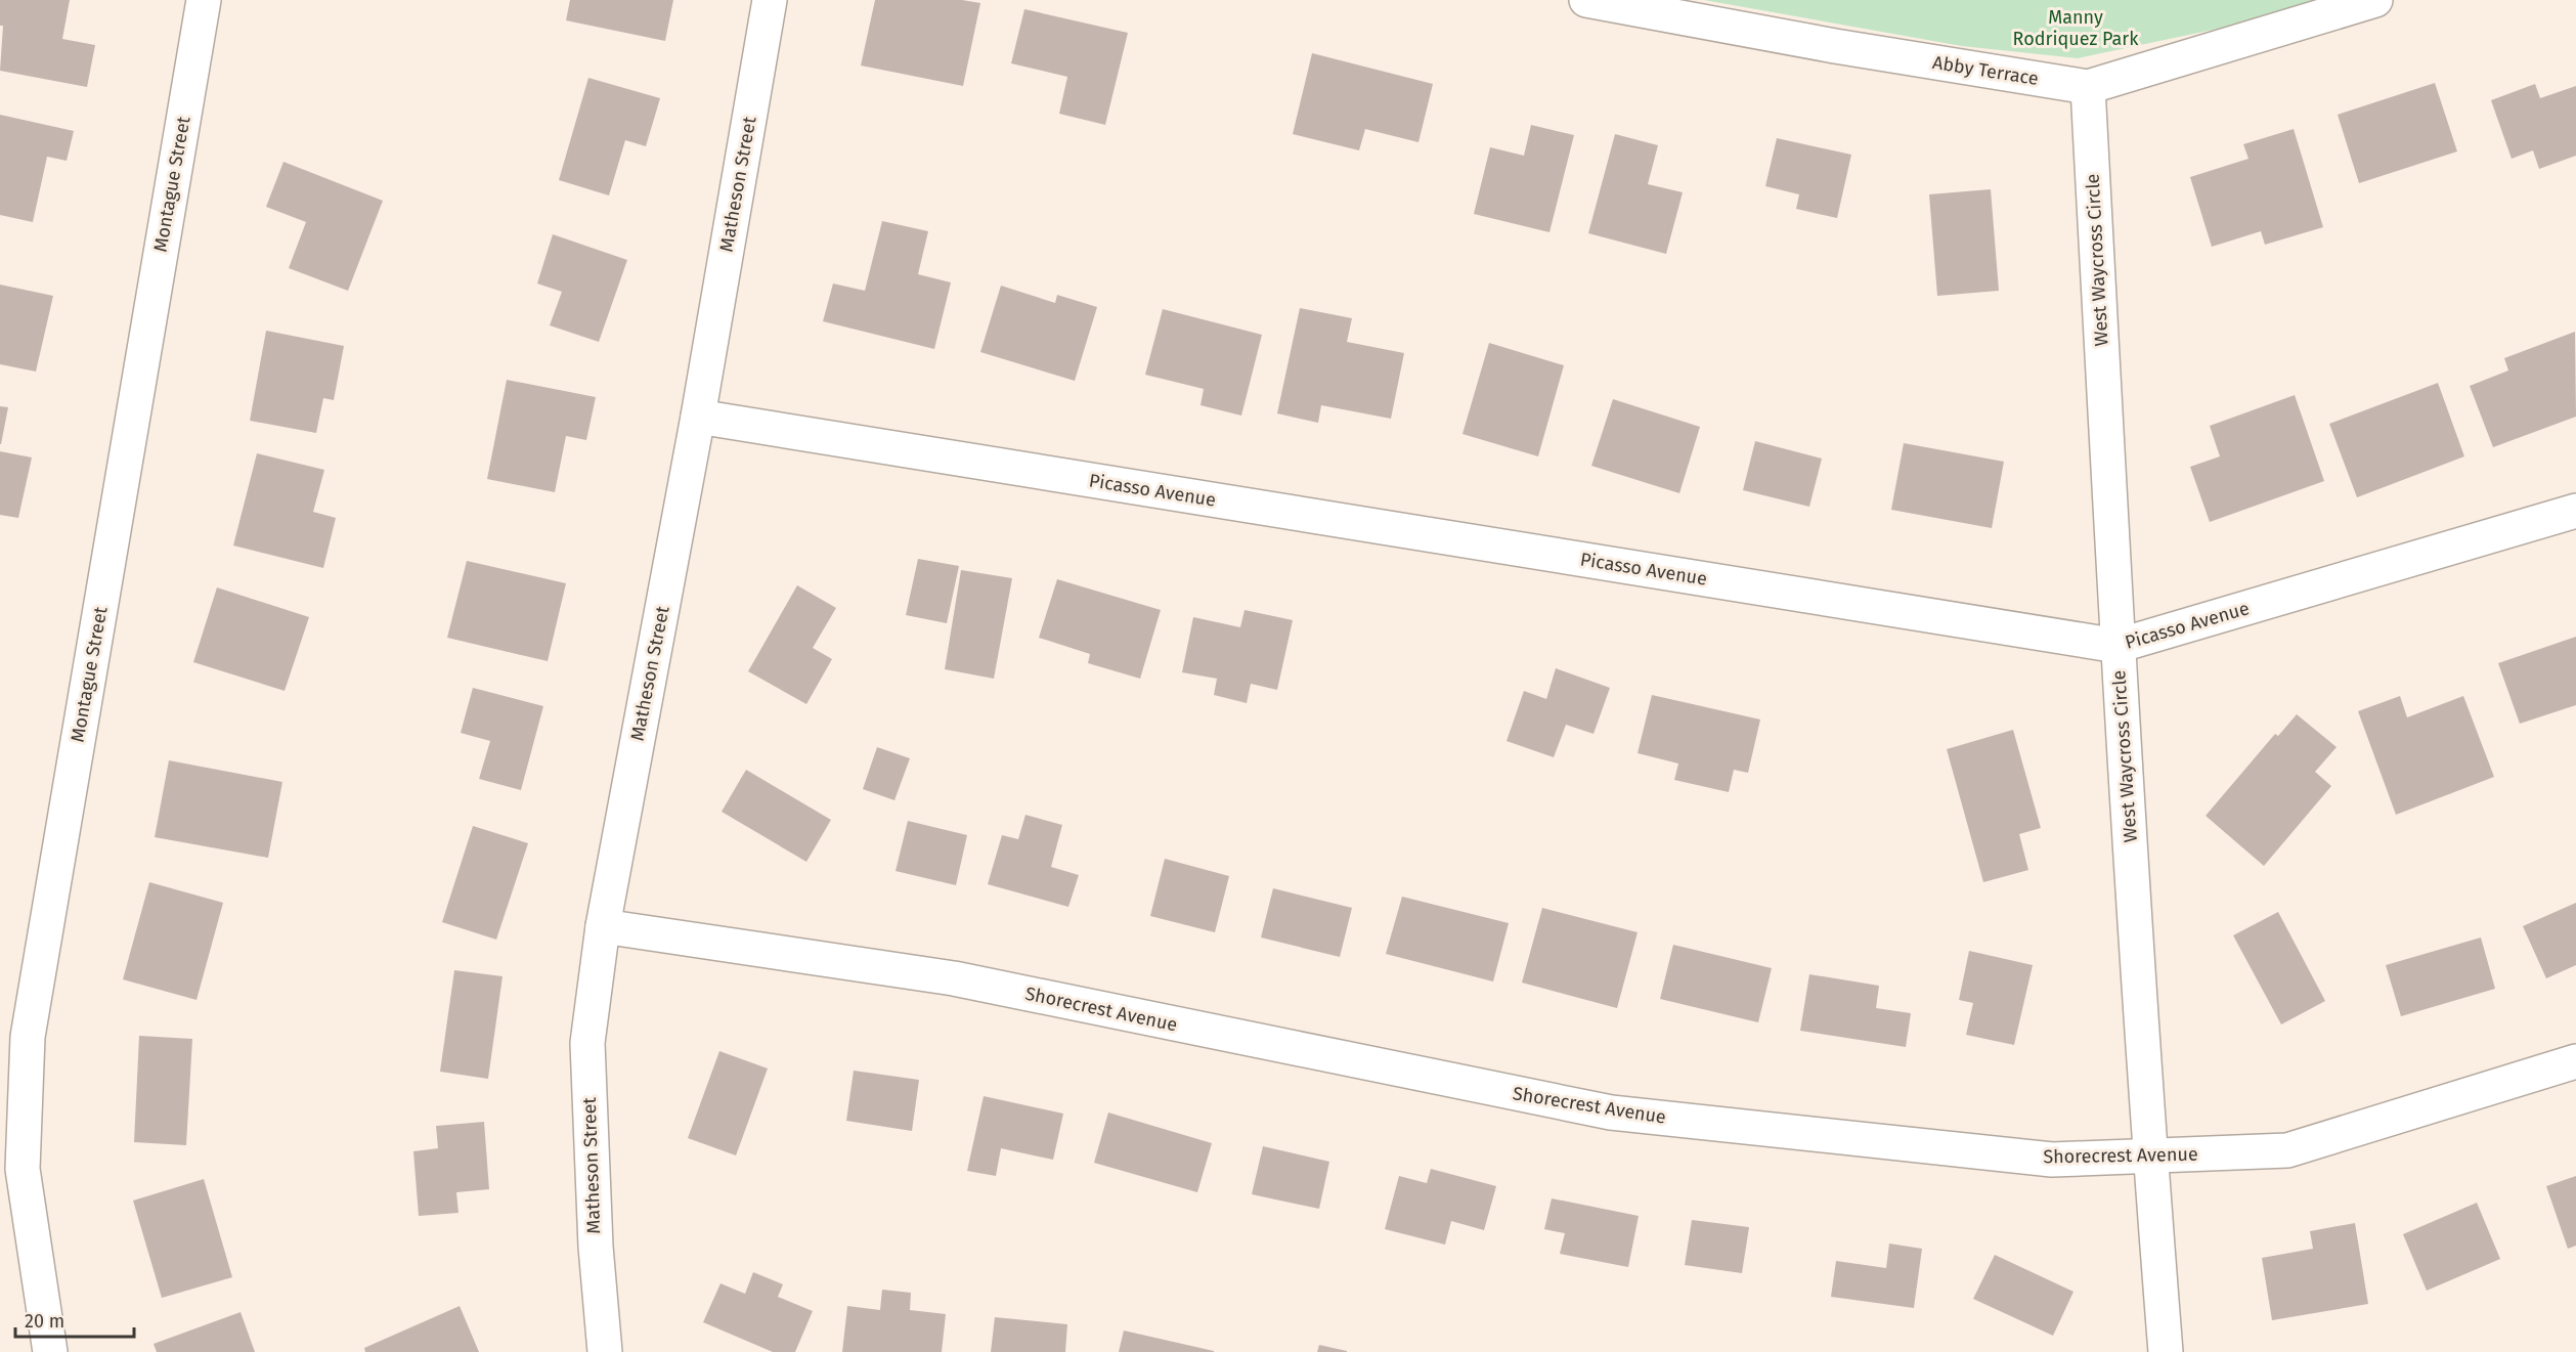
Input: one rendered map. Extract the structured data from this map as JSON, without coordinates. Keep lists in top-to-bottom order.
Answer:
{
  "streets": {
    "street": [
      "Abby Terrace",
      "Montague Street",
      "Matheson Street",
      "West Waycross Circle",
      "Picasso Avenue",
      "Shorecrest Avenue"
    ]
  },
  "crossings": [
    ["Abby Terrace", "West Waycross Circle"],
    ["Matheson Street", "Picasso Avenue"],
    ["Matheson Street", "Shorecrest Avenue"],
    ["West Waycross Circle", "Picasso Avenue"],
    ["West Waycross Circle", "Shorecrest Avenue"]
  ],
  "parks": ["Manny Rodriquez Park"],
  "scale_bar": "20 m"
}
